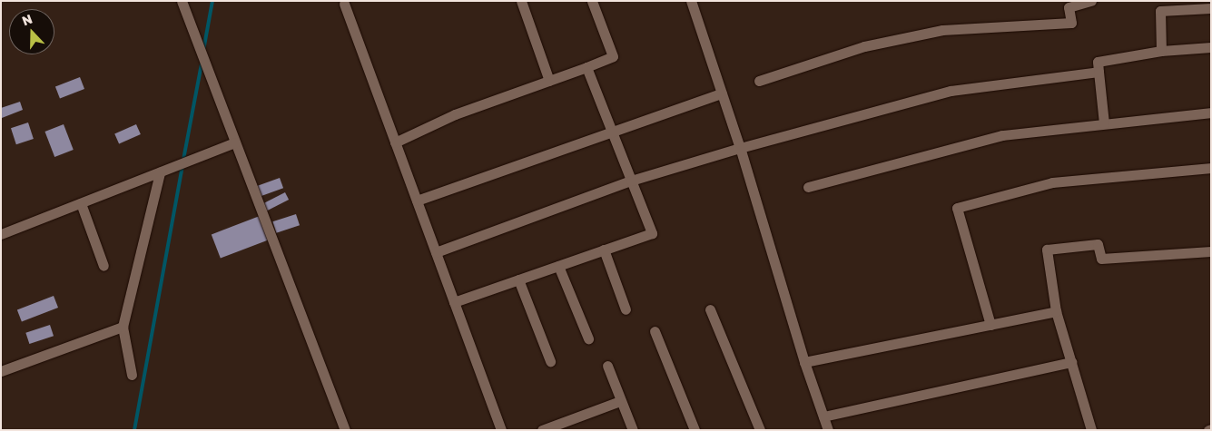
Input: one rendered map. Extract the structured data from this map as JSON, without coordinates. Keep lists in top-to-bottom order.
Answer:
{
  "north": "top"
}
